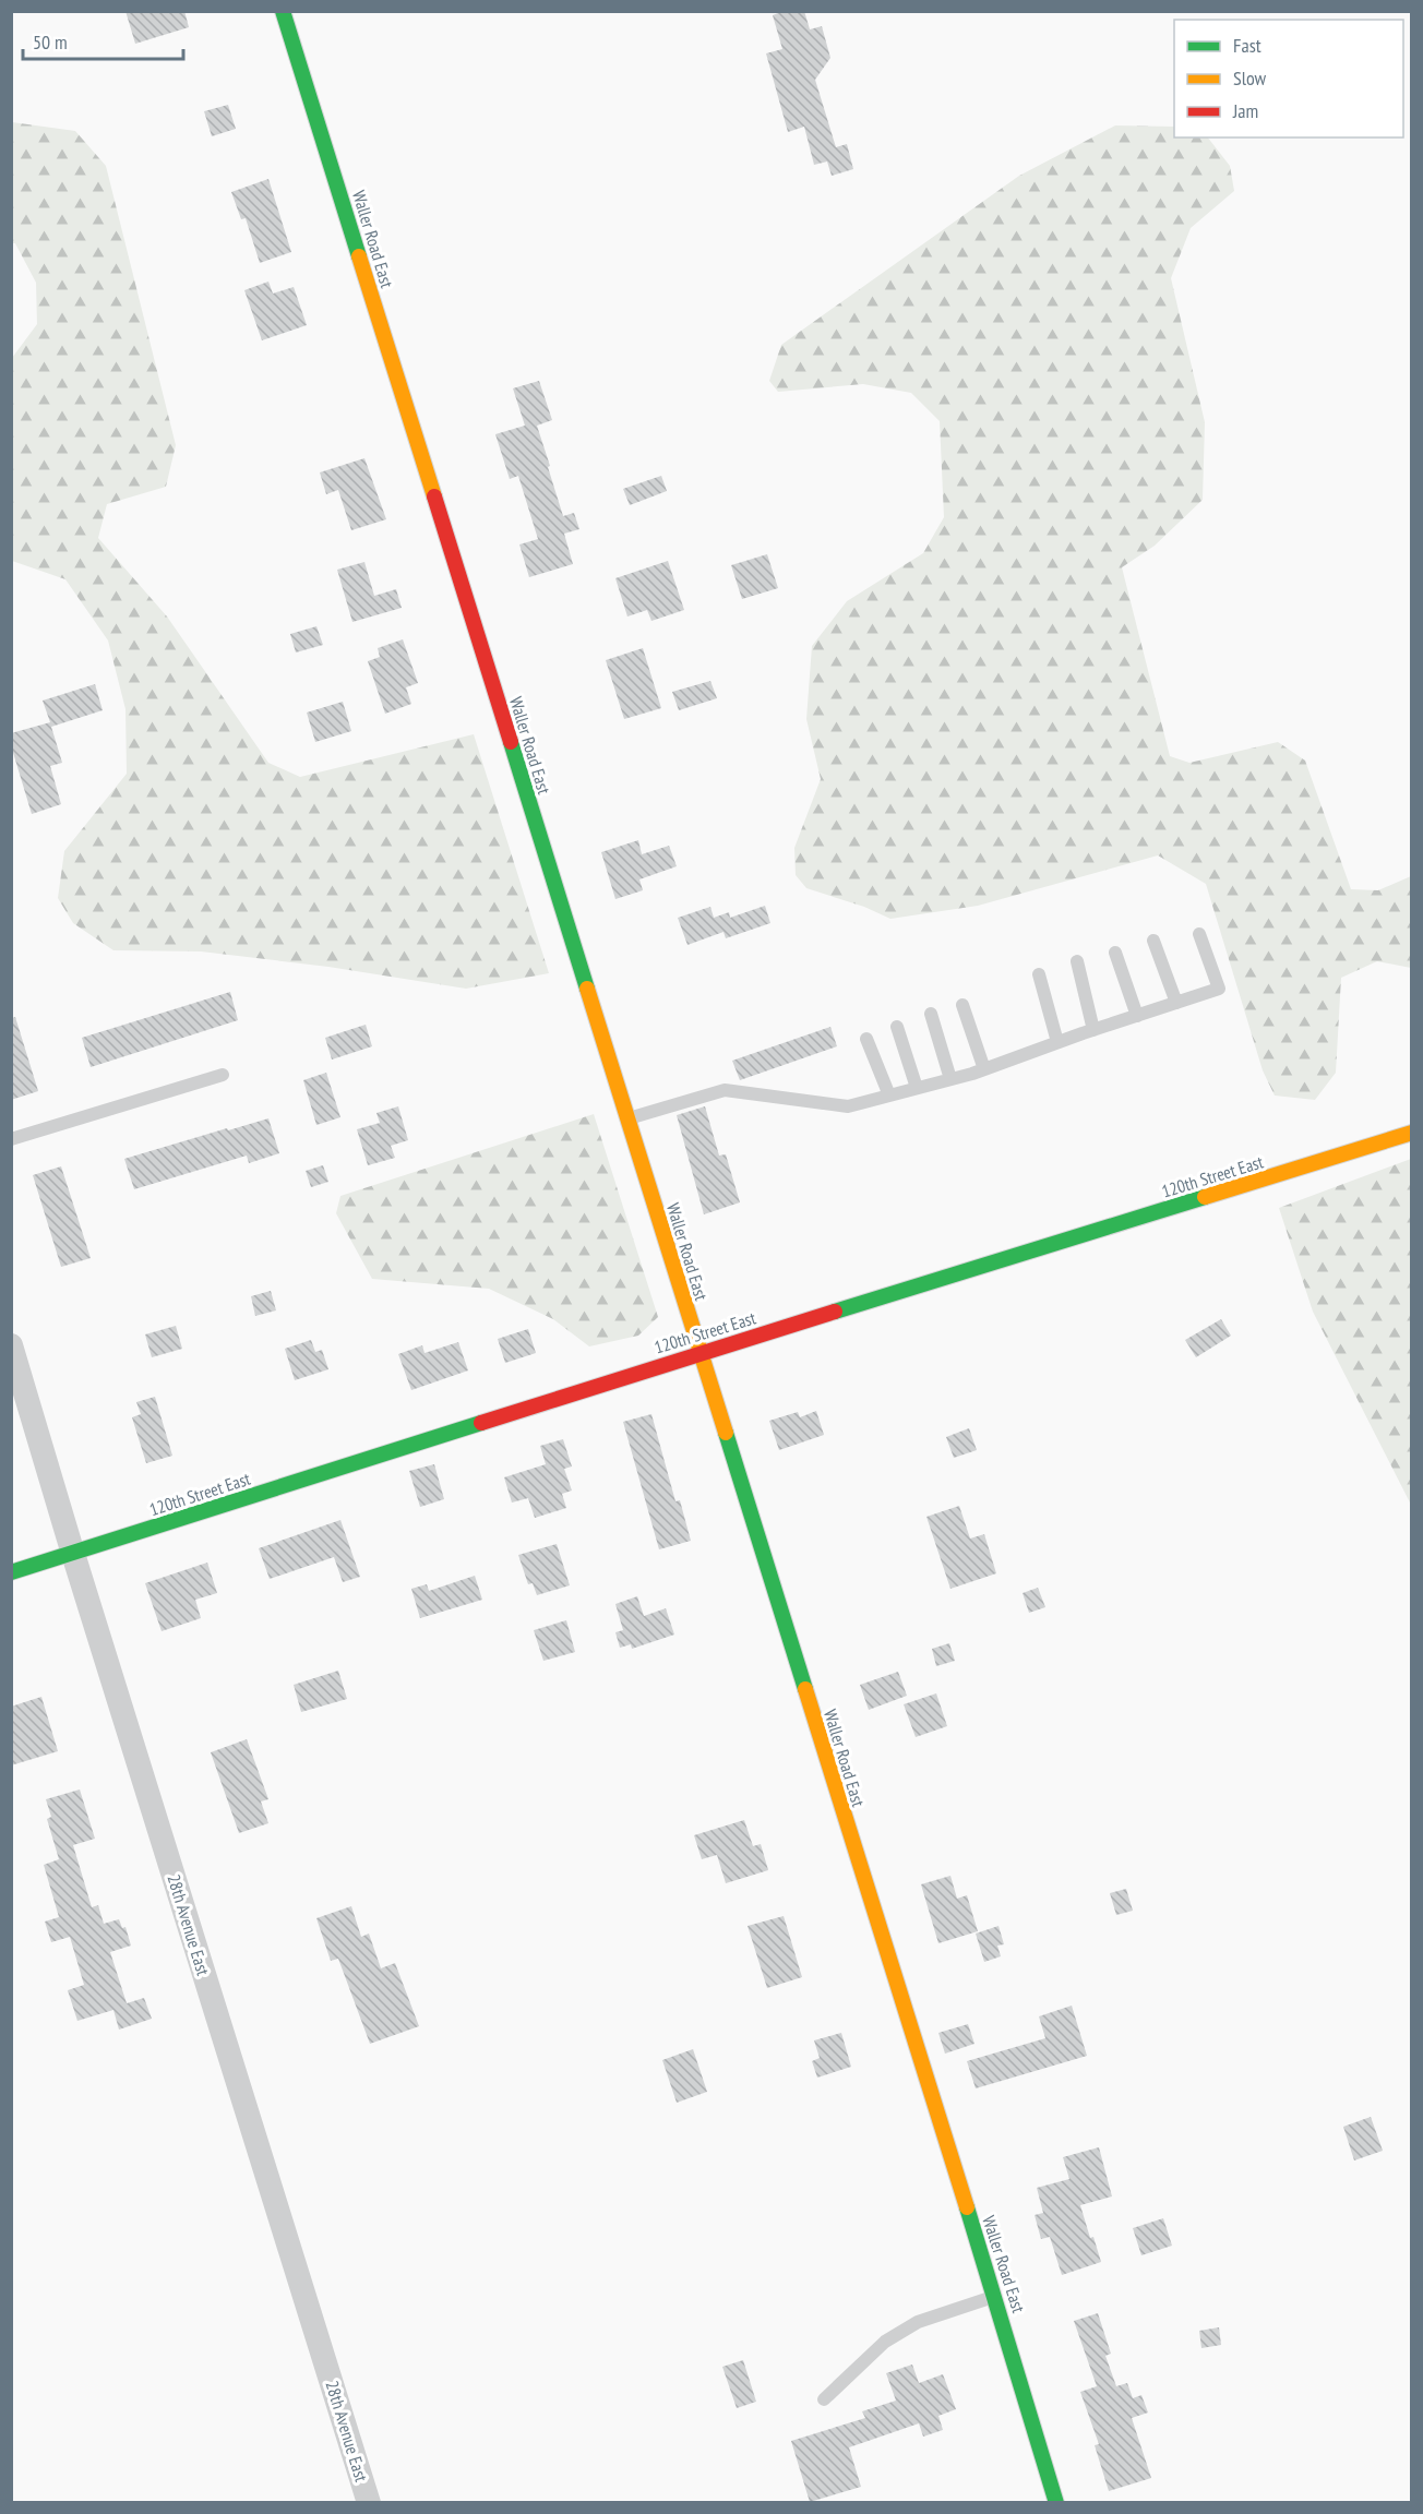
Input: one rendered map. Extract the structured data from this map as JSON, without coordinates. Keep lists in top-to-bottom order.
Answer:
{
  "streets": {
    "street": ["Waller Road East", "120th Street East", "28th Avenue East"]
  },
  "crossings": [
    ["Waller Road East", "120th Street East"],
    ["120th Street East", "28th Avenue East"]
  ],
  "legend": ["Fast", "Slow", "Jam"],
  "scale_bar": "50 m"
}
